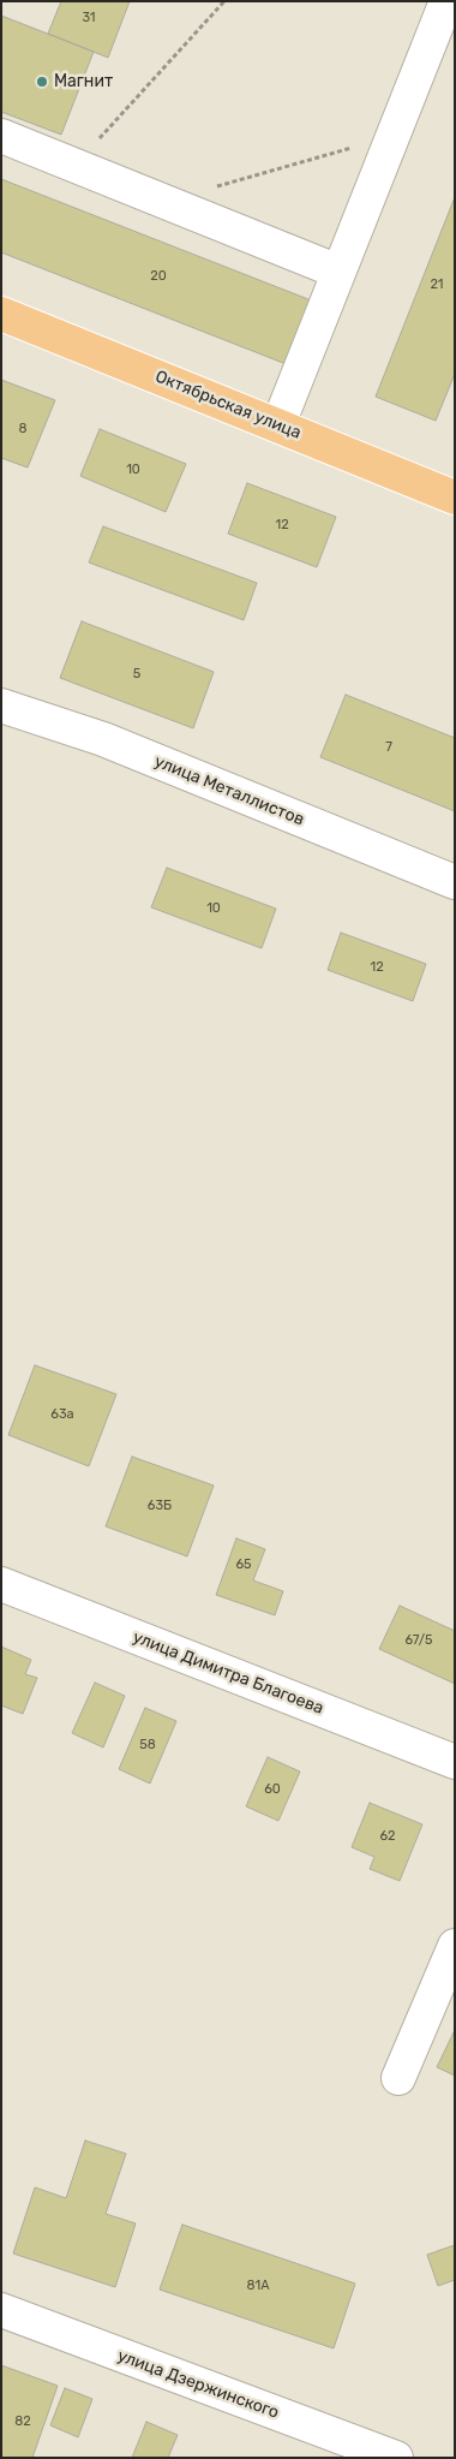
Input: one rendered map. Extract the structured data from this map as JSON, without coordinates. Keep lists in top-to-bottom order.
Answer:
{
  "streets": {
    "main road": ["Октябрьская улица"],
    "street": ["улица Металлистов", "улица Димитра Благоева", "улица Дзержинского"]
  },
  "places": ["Магнит"],
  "house_numbers": [
    "31",
    "20",
    "21",
    "8",
    "10",
    "12",
    "5",
    "7",
    "10",
    "12",
    "63а",
    "63Б",
    "65",
    "67/5",
    "58",
    "60",
    "62",
    "81А",
    "82"
  ]
}
